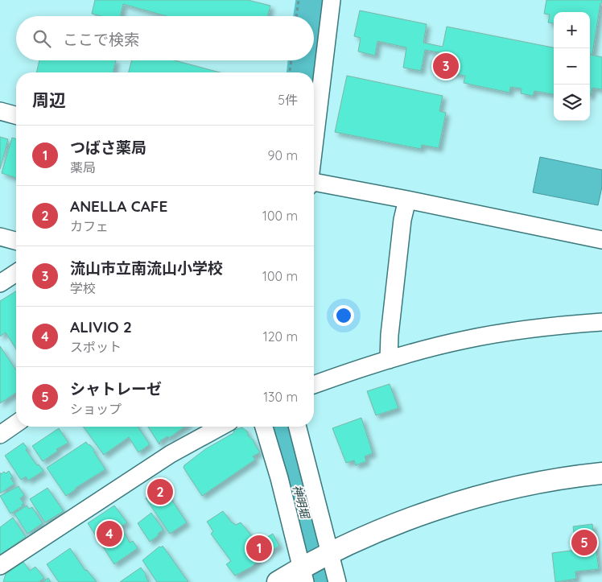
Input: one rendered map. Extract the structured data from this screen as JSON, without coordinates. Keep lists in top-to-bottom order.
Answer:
{
  "water": ["神明堀"],
  "page": {
    "map_buttons": ["+", "−"],
    "search": "ここで検索",
    "pins": [
      "3",
      "2",
      "4",
      "5",
      "1"
    ],
    "heading": ["周辺", "5件"],
    "list": [
      {
        "mark": "1",
        "name": "つばさ薬局",
        "note": "薬局",
        "value": "90 m"
      },
      {
        "mark": "2",
        "name": "ANELLA CAFE",
        "note": "カフェ",
        "value": "100 m"
      },
      {
        "mark": "3",
        "name": "流山市立南流山小学校",
        "note": "学校",
        "value": "100 m"
      },
      {
        "mark": "4",
        "name": "ALIVIO 2",
        "note": "スポット",
        "value": "120 m"
      },
      {
        "mark": "5",
        "name": "シャトレーゼ",
        "note": "ショップ",
        "value": "130 m"
      }
    ]
  }
}
